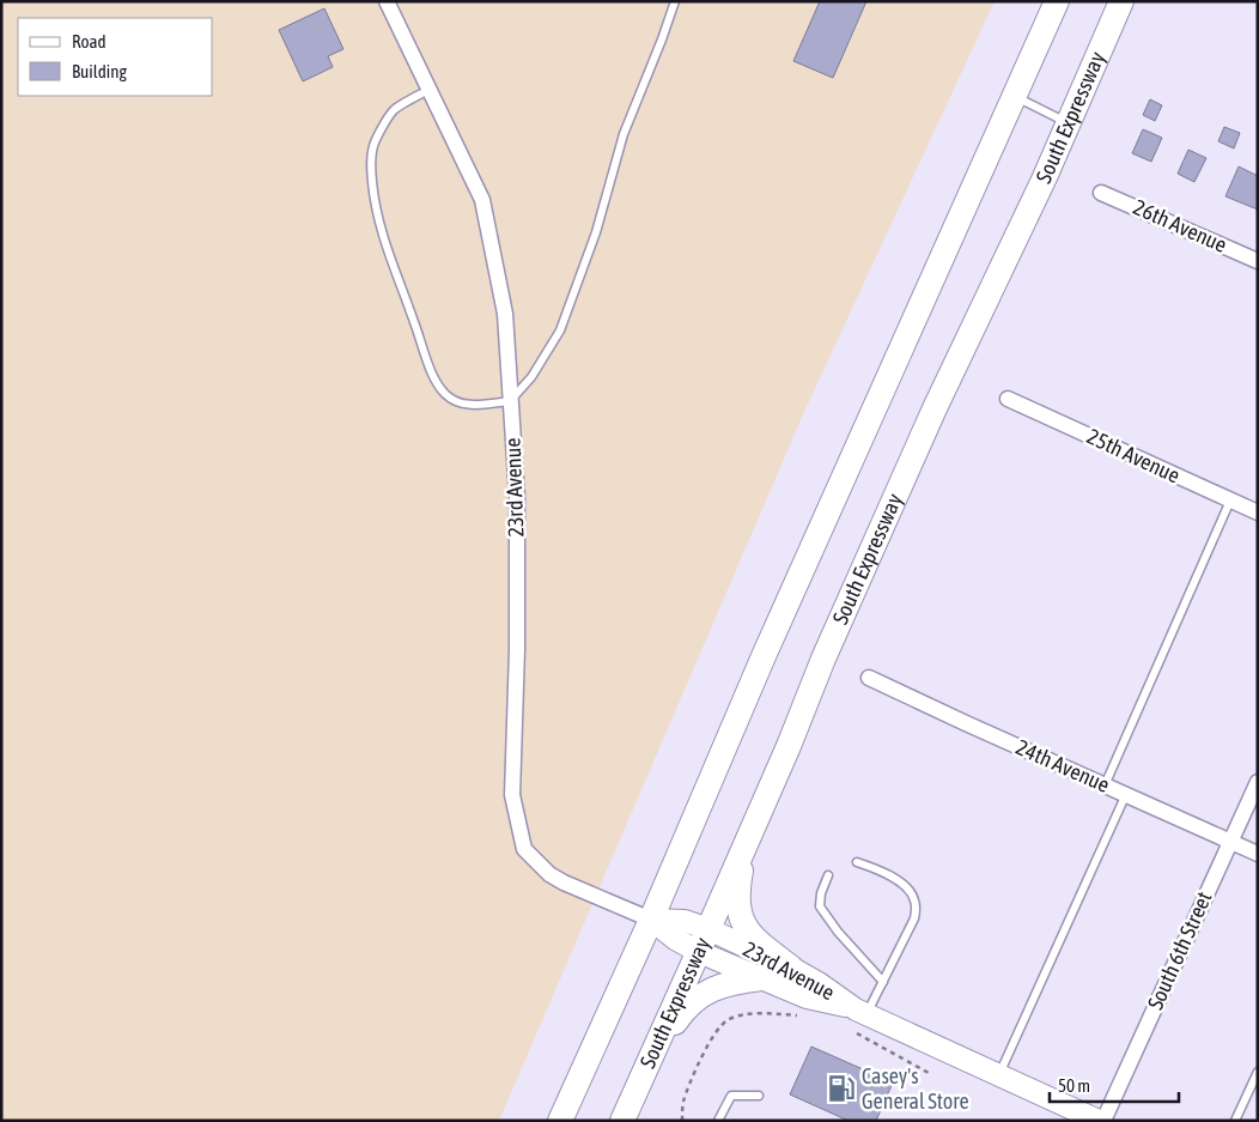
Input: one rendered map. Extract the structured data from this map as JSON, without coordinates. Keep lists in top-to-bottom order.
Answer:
{
  "streets": {
    "main road": ["South Expressway", "23rd Avenue"],
    "street": [
      "26th Avenue",
      "25th Avenue",
      "24th Avenue",
      "South 6th Street"
    ]
  },
  "crossings": [
    ["South Expressway", "23rd Avenue"],
    ["24th Avenue", "South 6th Street"]
  ],
  "places": {
    "fuel station": ["Casey's General Store"]
  },
  "legend": ["Road", "Building"],
  "scale_bar": "50 m"
}
